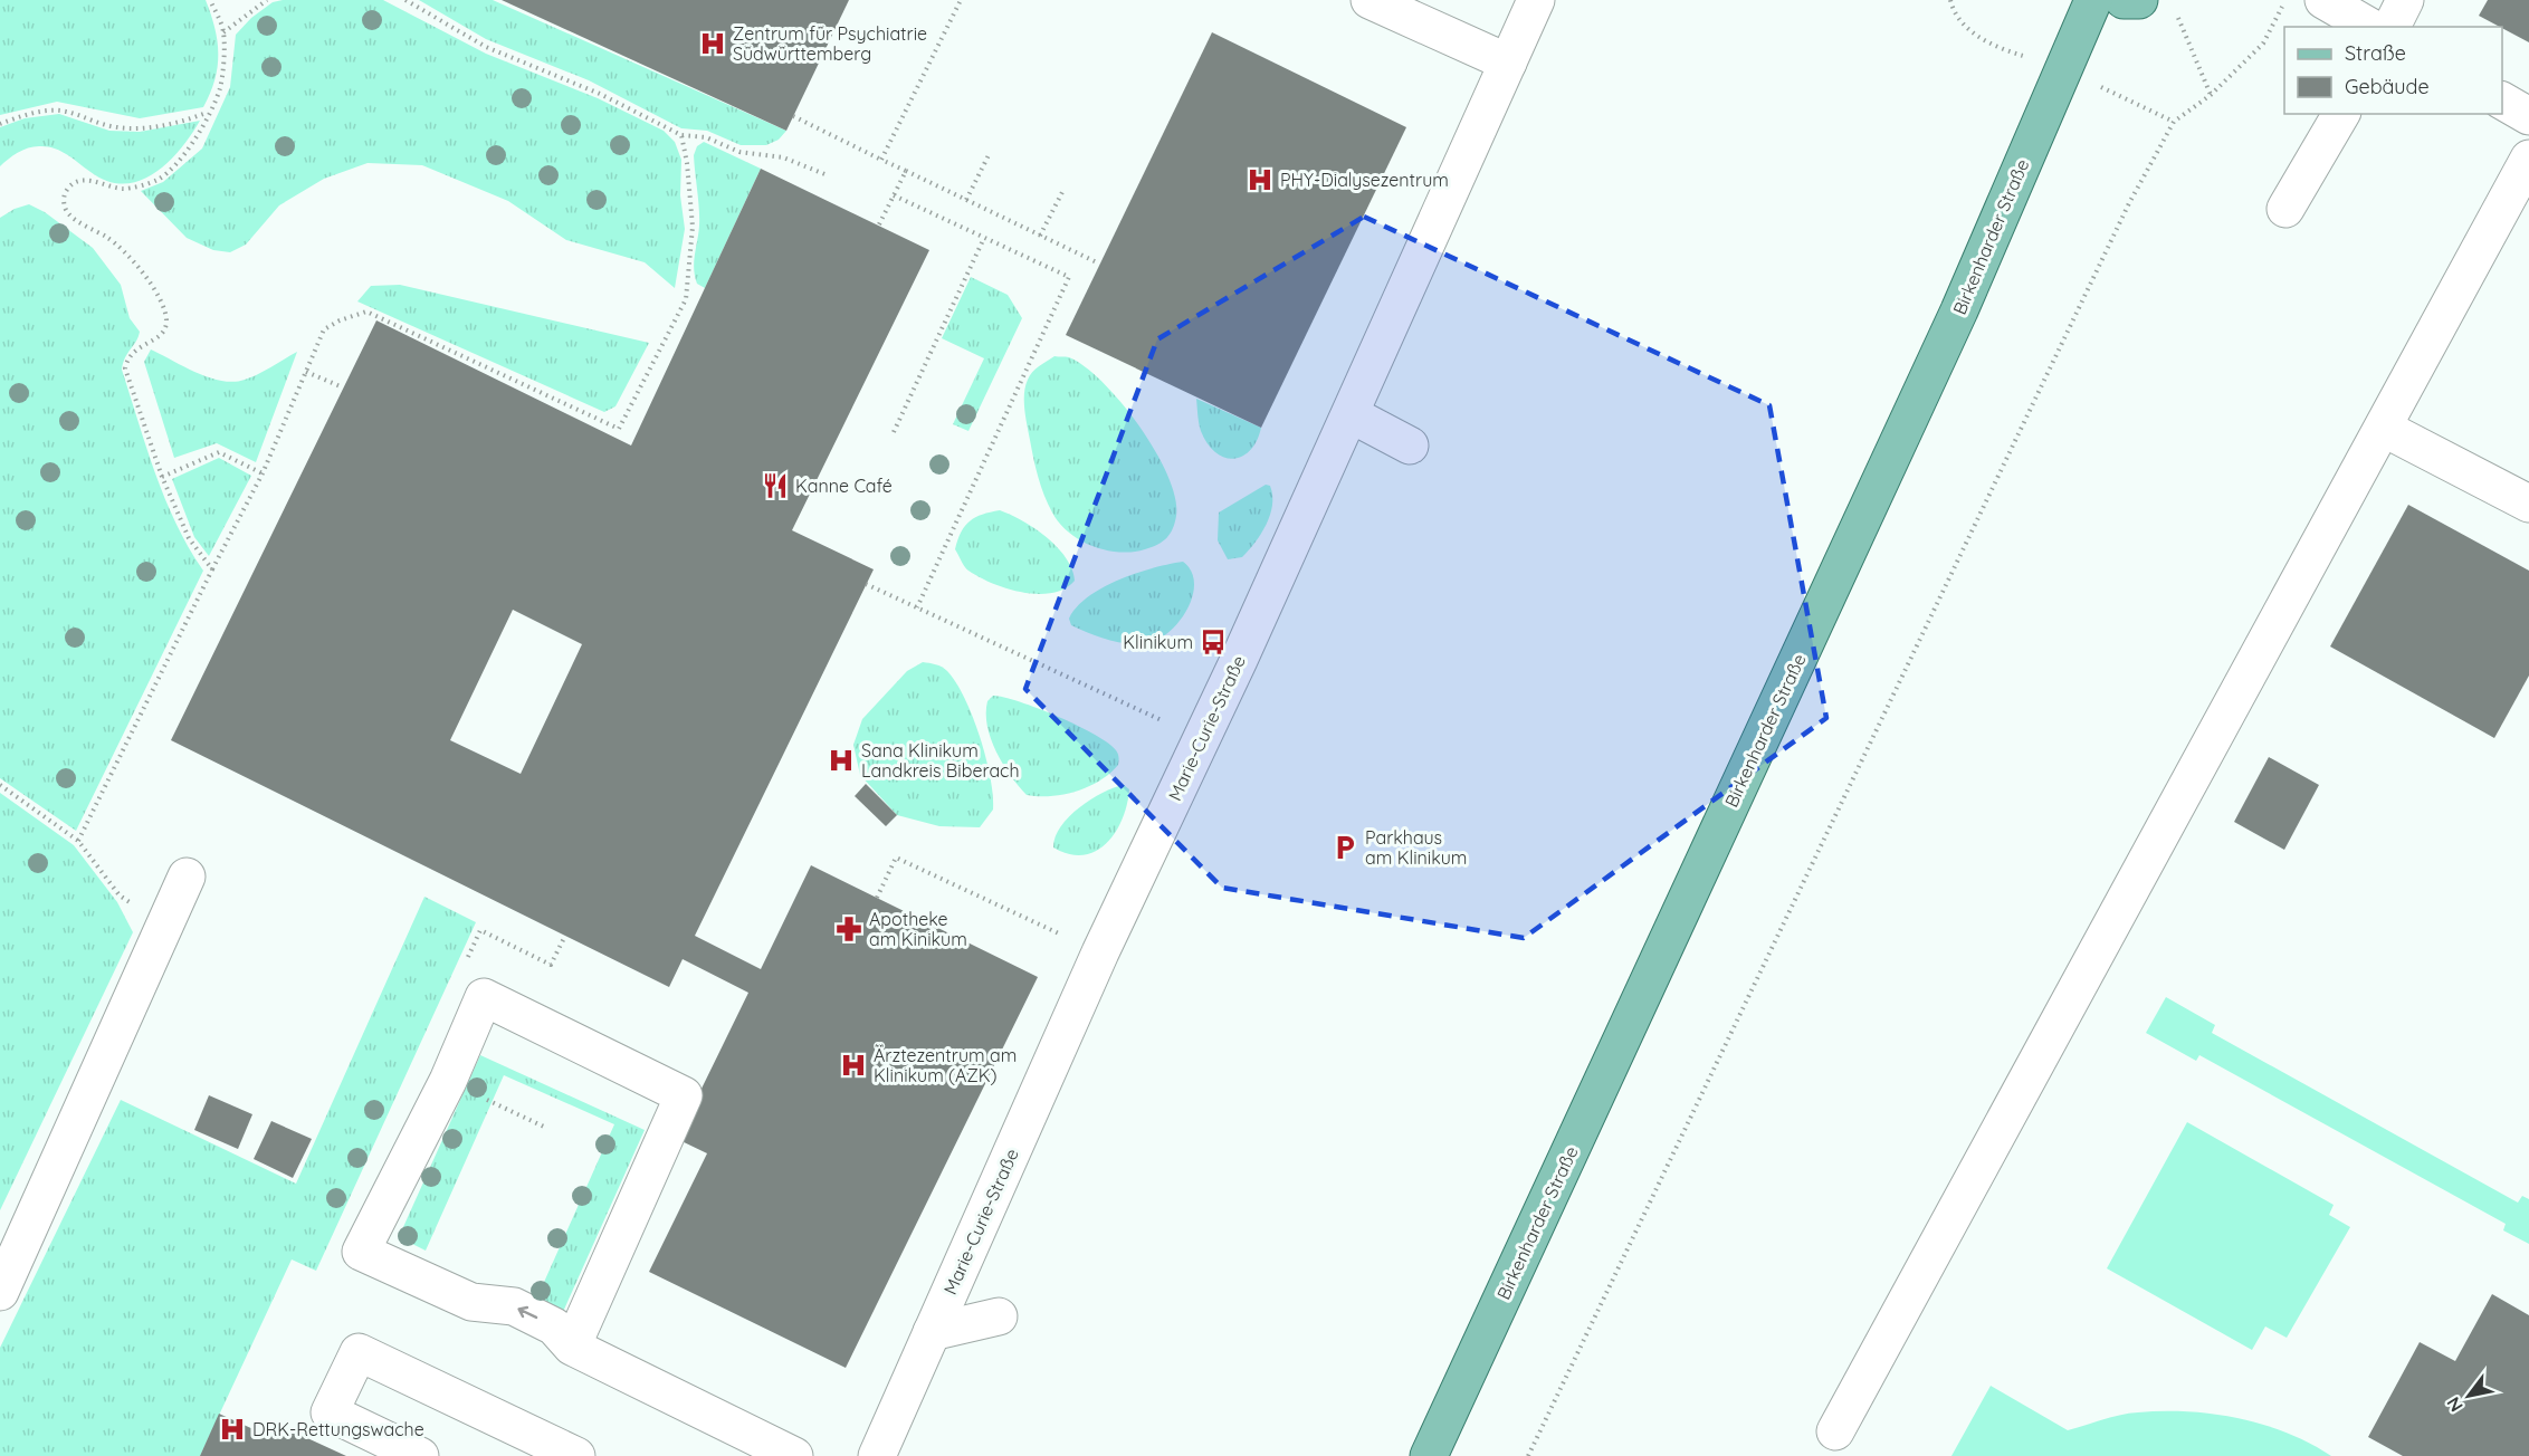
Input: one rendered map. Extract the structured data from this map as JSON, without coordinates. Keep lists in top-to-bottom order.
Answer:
{
  "streets": {
    "main road": ["Birkenharder Straße"],
    "street": ["Marie-Curie-Straße"]
  },
  "places": {
    "hospital": [
      "Zentrum für Psychiatrie Südwürttemberg",
      "PHY-Dialysezentrum",
      "Sana Klinikum Landkreis Biberach",
      "Ärztezentrum am Klinikum (AZK)",
      "DRK-Rettungswache"
    ],
    "restaurant": ["Kanne Café"],
    "bus stop": ["Klinikum"],
    "parking": ["Parkhaus am Klinikum"],
    "pharmacy": ["Apotheke am Kinikum"]
  },
  "legend": ["Straße", "Gebäude"],
  "north": "bottom left"
}
